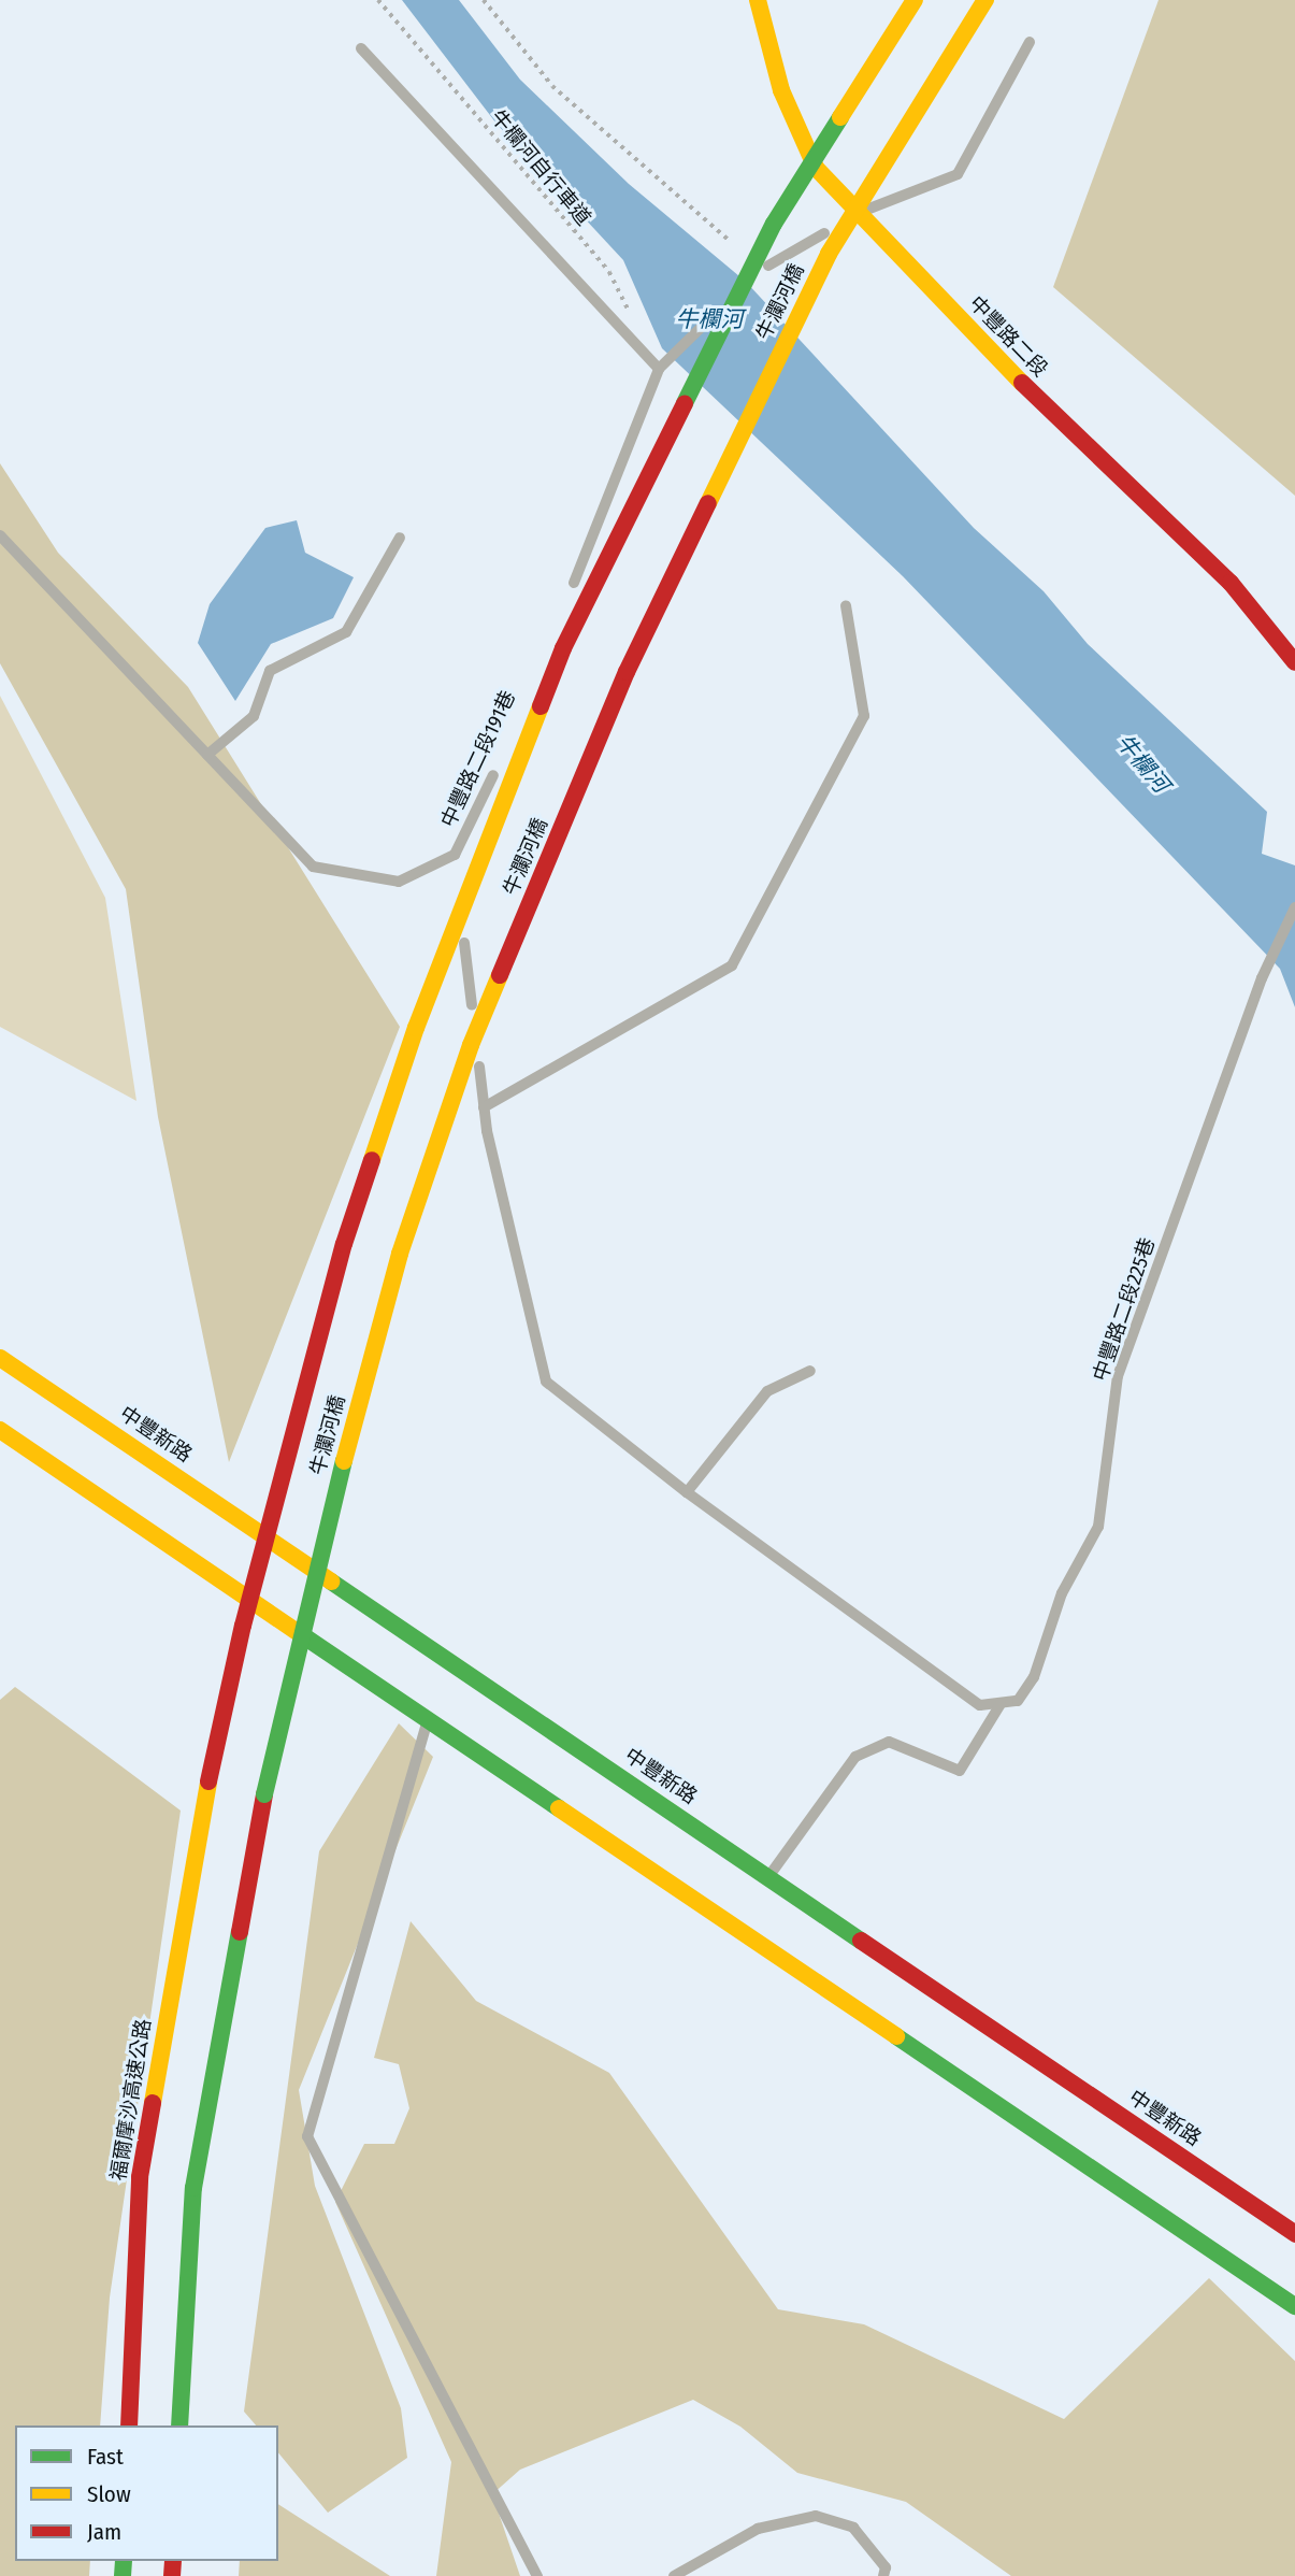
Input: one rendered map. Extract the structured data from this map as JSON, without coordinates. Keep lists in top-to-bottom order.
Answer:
{
  "streets": {
    "main road": [
      "牛瀾河橋",
      "中豐路二段",
      "中豐新路",
      "福爾摩沙高速公路"
    ],
    "lane": ["中豐路二段191巷", "中豐路二段225巷"],
    "path": ["牛欄河自行車道"]
  },
  "crossings": [
    ["牛瀾河橋", "福爾摩沙高速公路"]
  ],
  "water": ["牛欄河"],
  "legend": ["Fast", "Slow", "Jam"]
}
